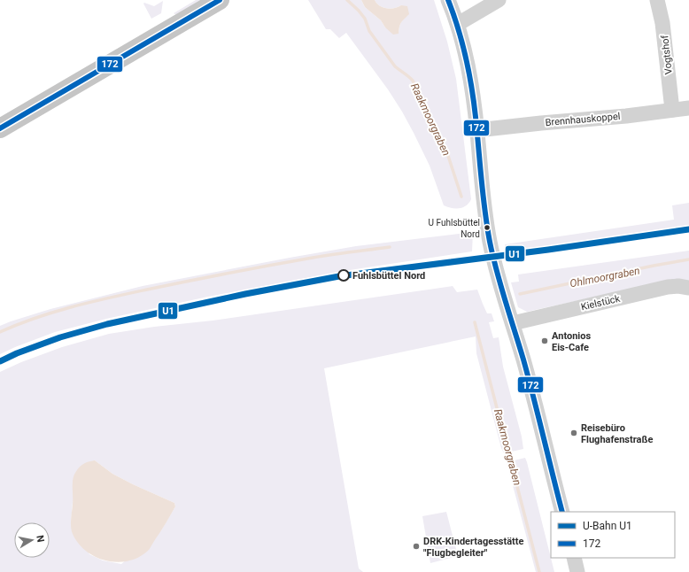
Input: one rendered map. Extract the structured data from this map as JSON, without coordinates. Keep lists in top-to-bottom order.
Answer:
{
  "streets": {
    "street": ["Vogtshof", "Brennhauskoppel", "Kielstück"]
  },
  "crossings": [
    ["Vogtshof", "Brennhauskoppel"]
  ],
  "water": ["Raakmoorgraben", "Ohlmoorgraben"],
  "places": [
    "U Fuhlsbüttel Nord",
    "Fuhlsbüttel Nord",
    "Antonios Eis-Cafe",
    "Reisebüro Flughafenstraße",
    "DRK-Kindertagesstätte \"Flugbegleiter\""
  ],
  "lines": ["transit line 172", "metro line U1"],
  "legend": ["U-Bahn U1", "172"],
  "north": "right"
}
